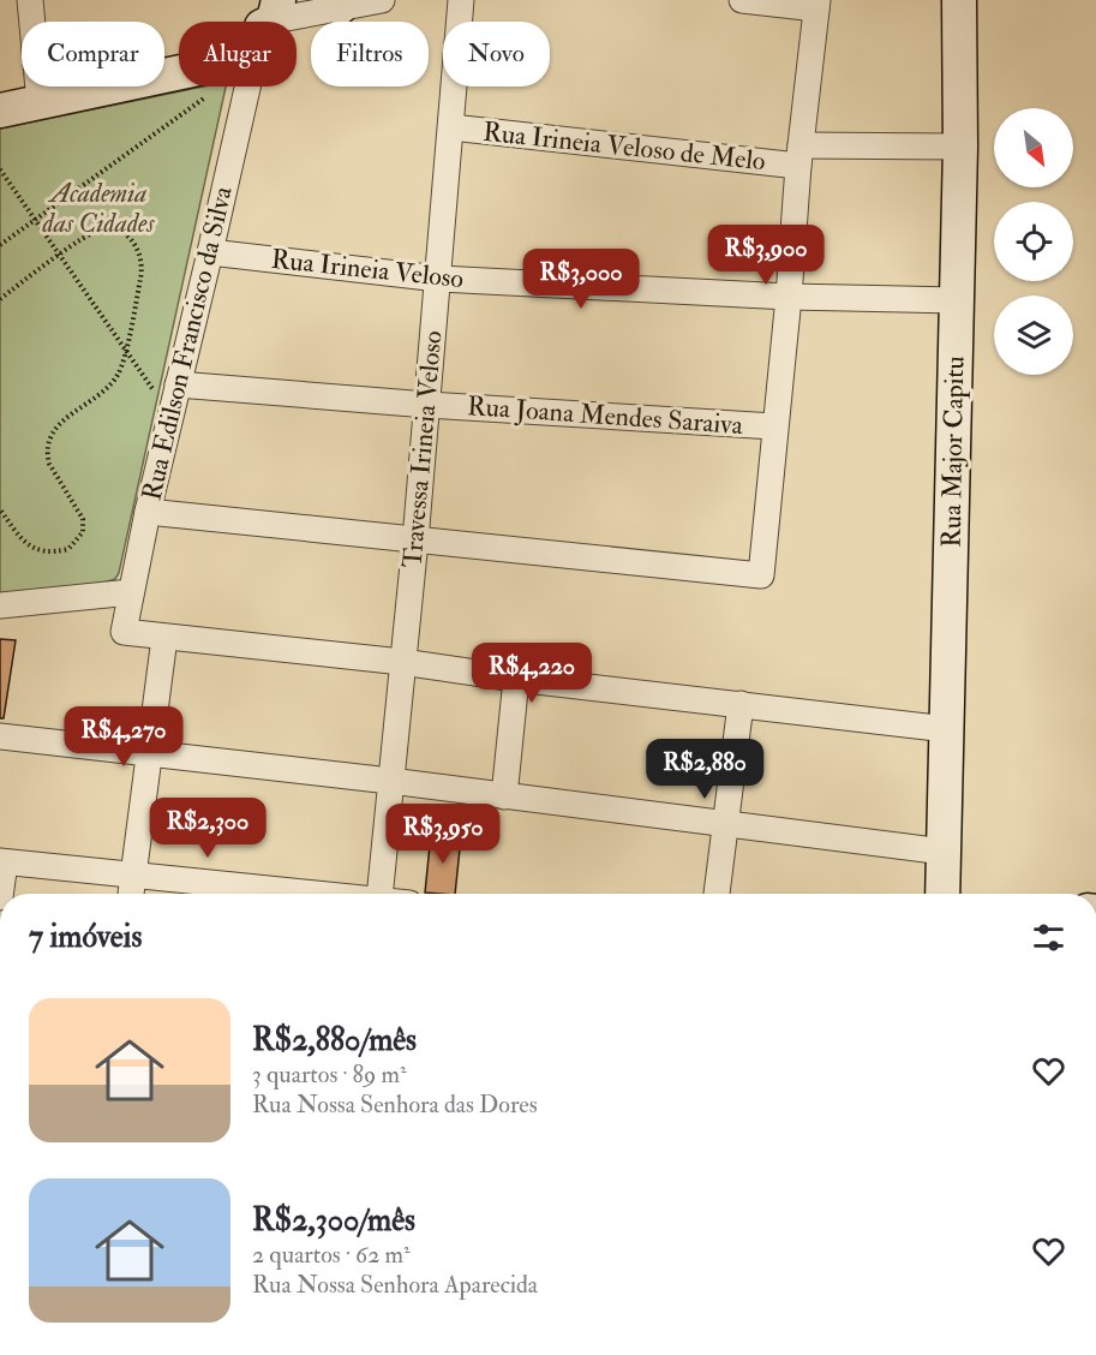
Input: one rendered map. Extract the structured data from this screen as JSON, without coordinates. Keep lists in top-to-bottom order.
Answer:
{
  "streets": {
    "street": [
      "Rua Irineia Veloso de Melo",
      "Rua Irineia Veloso",
      "Rua Edilson Francisco da Silva",
      "Rua Joana Mendes Saraiva",
      "Travessa Irineia Veloso",
      "Rua Major Capitu"
    ]
  },
  "crossings": [
    ["Rua Irineia Veloso de Melo", "Travessa Irineia Veloso"],
    ["Rua Irineia Veloso de Melo", "Rua Major Capitu"],
    ["Rua Irineia Veloso", "Rua Edilson Francisco da Silva"],
    ["Rua Irineia Veloso", "Travessa Irineia Veloso"],
    ["Rua Irineia Veloso", "Rua Major Capitu"],
    ["Rua Edilson Francisco da Silva", "Rua Joana Mendes Saraiva"],
    ["Rua Joana Mendes Saraiva", "Travessa Irineia Veloso"]
  ],
  "parks": ["Academia das Cidades"],
  "north": "bottom right",
  "page": {
    "chip": [
      "Comprar",
      "Alugar",
      "Filtros",
      "Novo"
    ],
    "price": [
      "R$3,900",
      "R$3,000",
      "R$4,220",
      "R$4,270",
      "R$2,880",
      "R$2,300",
      "R$3,950"
    ],
    "heading": "7 imóveis",
    "list": [
      {
        "name": "R$2,880/mês",
        "note": "3 quartos · 89 m² · Rua Nossa Senhora das Dores"
      },
      {
        "name": "R$2,300/mês",
        "note": "2 quartos · 62 m² · Rua Nossa Senhora Aparecida"
      }
    ]
  }
}
